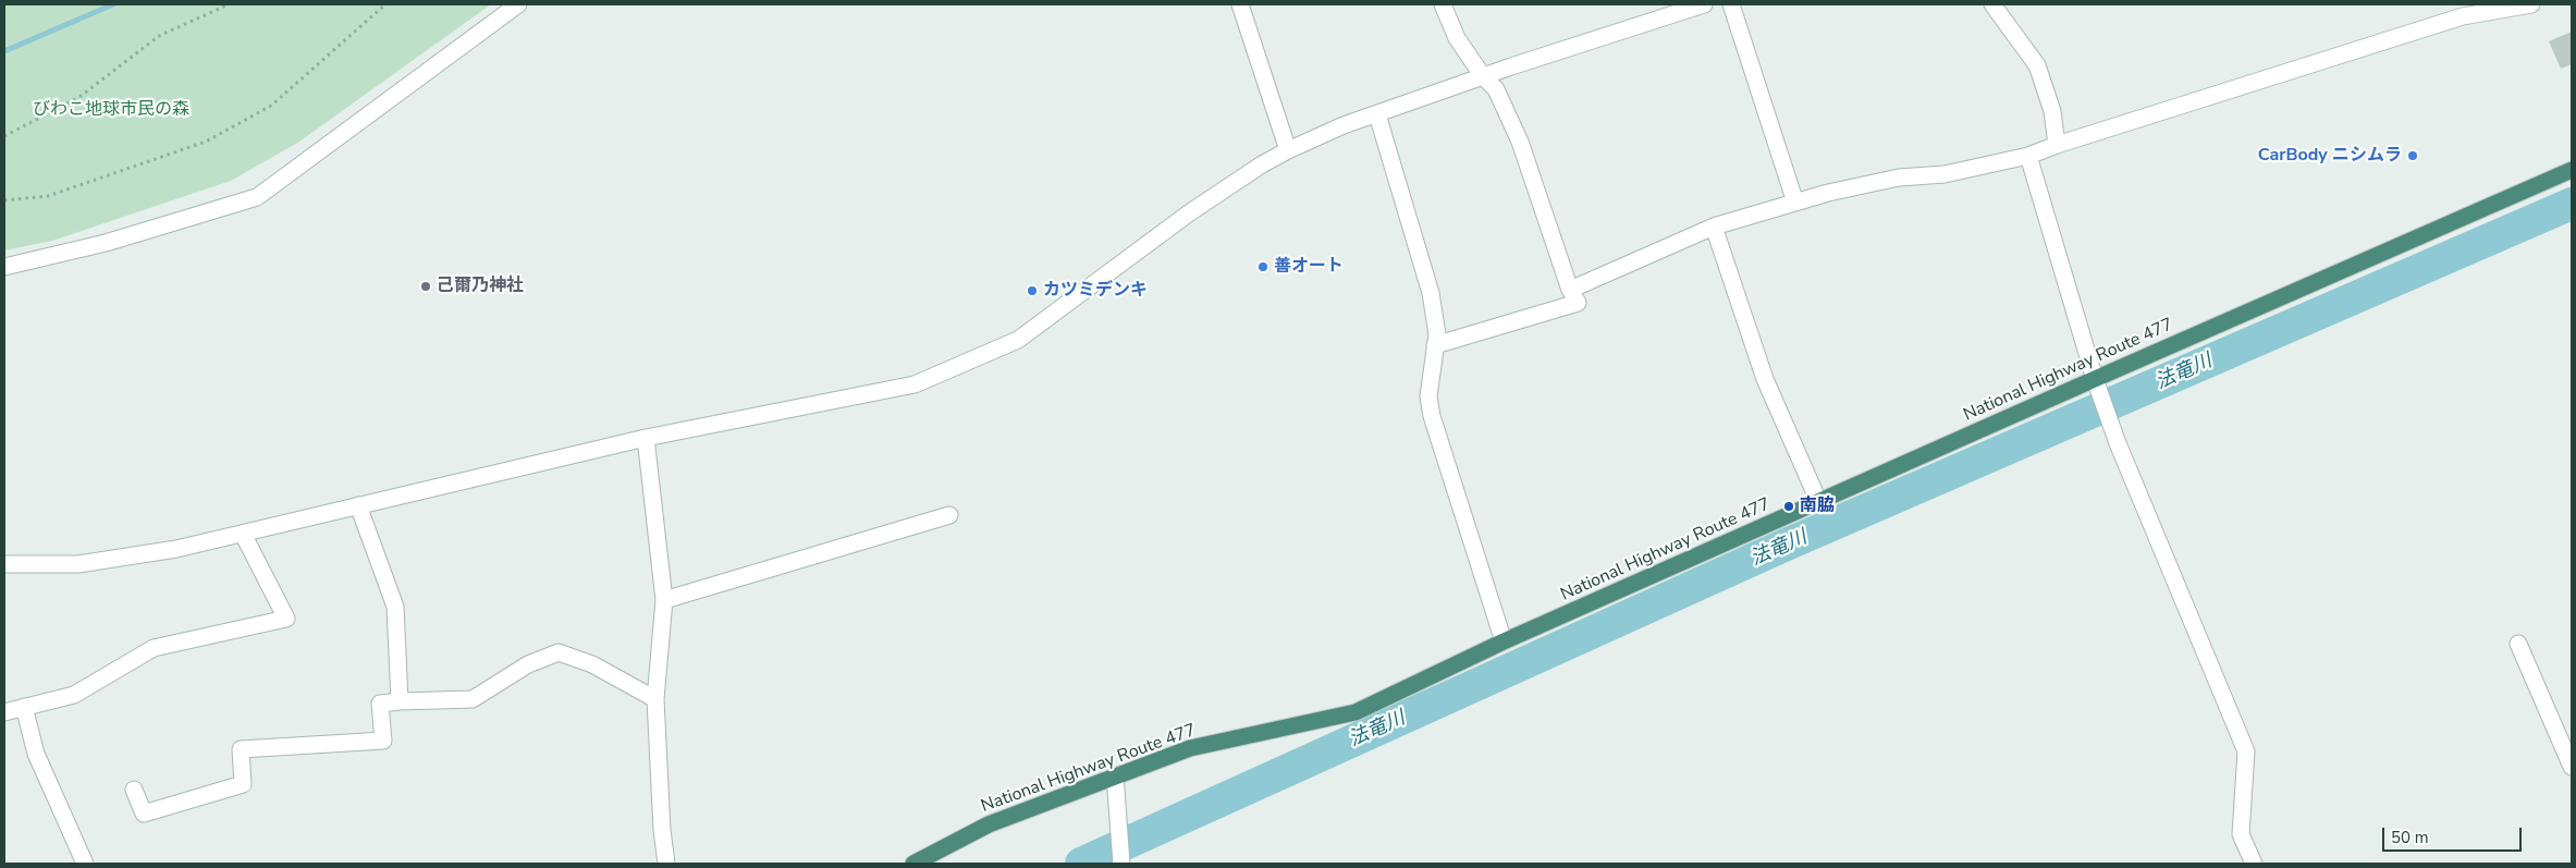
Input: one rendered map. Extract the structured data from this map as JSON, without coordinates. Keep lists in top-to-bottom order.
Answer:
{
  "streets": {
    "highway": ["National Highway Route 477"]
  },
  "water": ["法竜川"],
  "parks": ["びわこ地球市民の森"],
  "places": [
    "CarBody ニシムラ",
    "善オート",
    "己爾乃神社",
    "カツミデンキ",
    "南脇"
  ],
  "scale_bar": "50 m"
}
